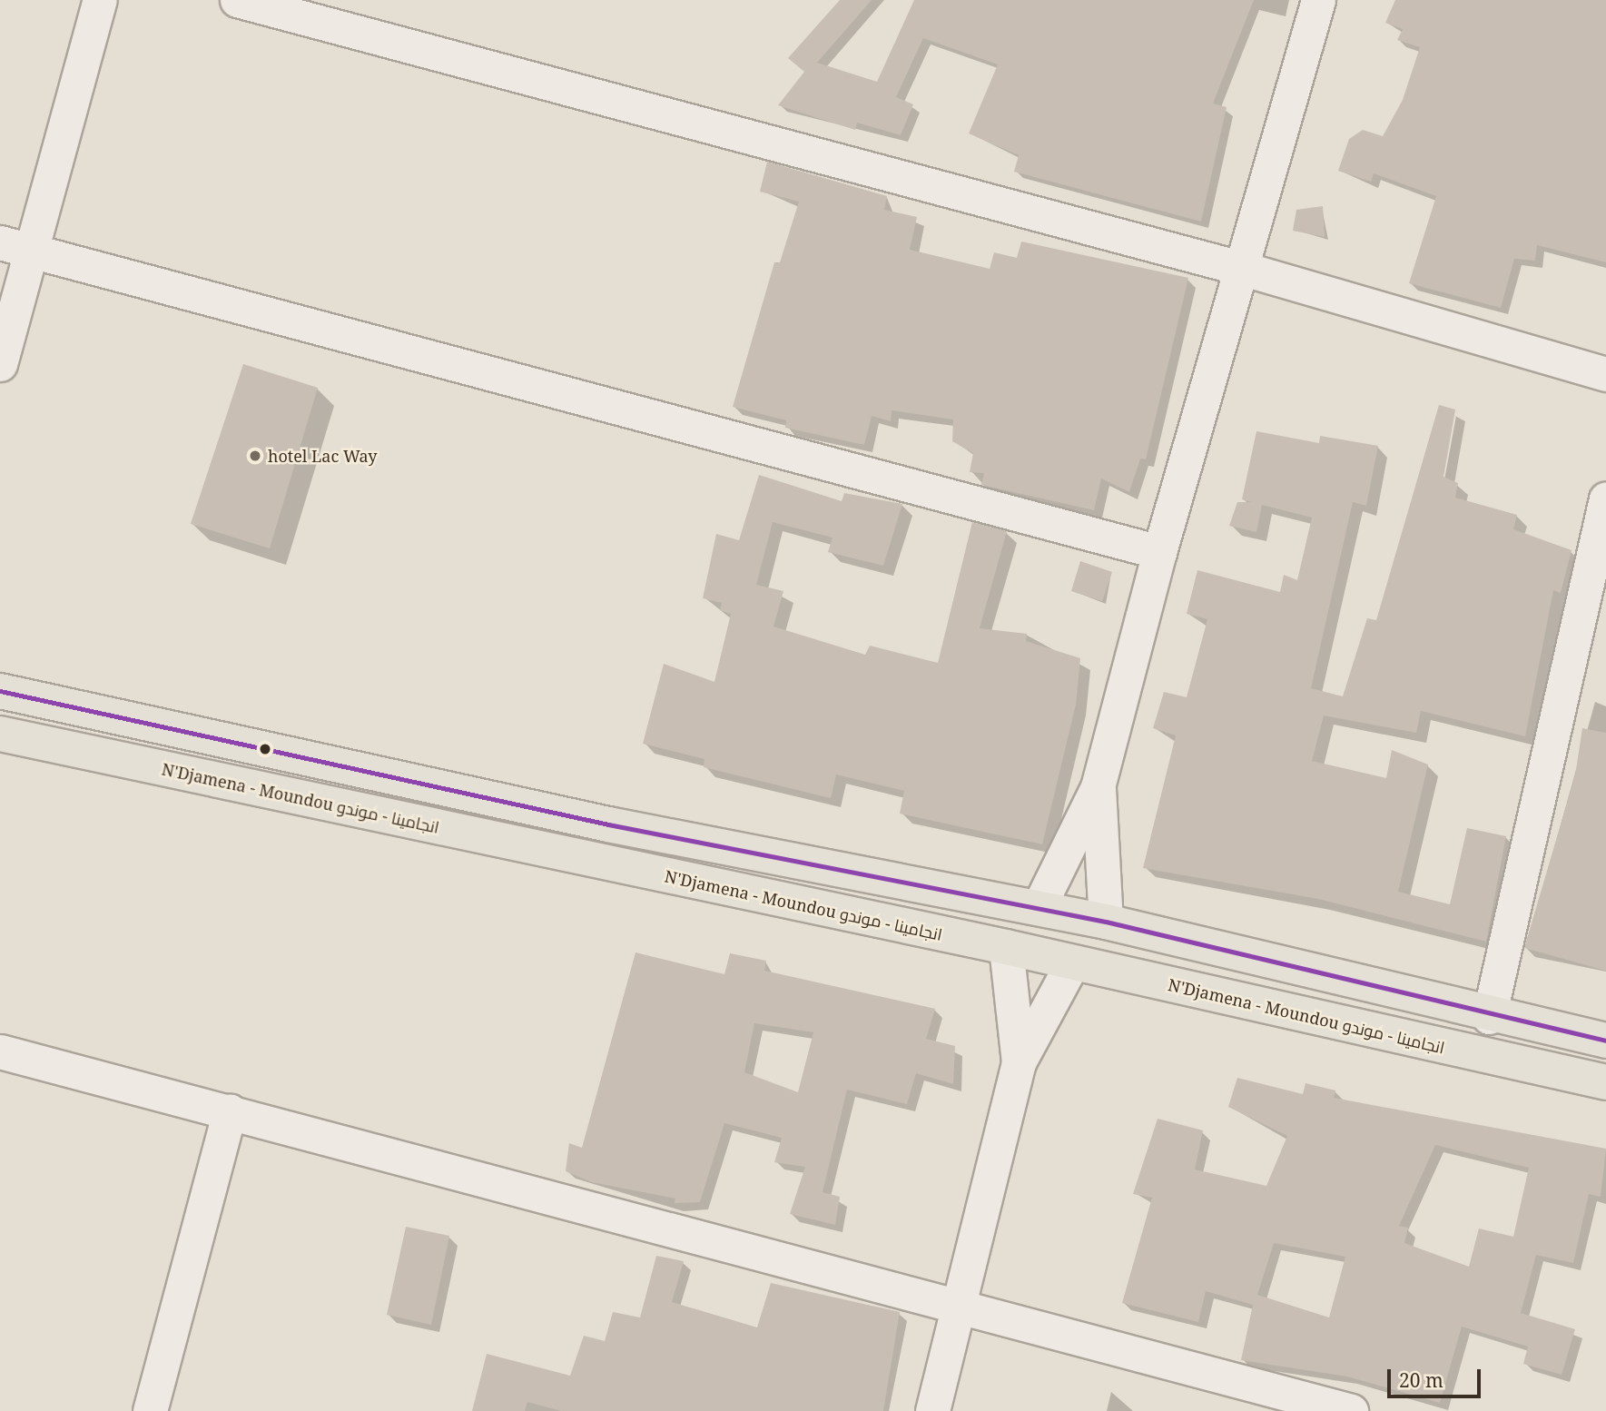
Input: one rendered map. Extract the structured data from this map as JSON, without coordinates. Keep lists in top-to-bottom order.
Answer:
{
  "streets": {
    "main road": ["N'Djamena - Moundou انجامينا - موندو"]
  },
  "places": ["hotel Lac Way"],
  "scale_bar": "20 m"
}
